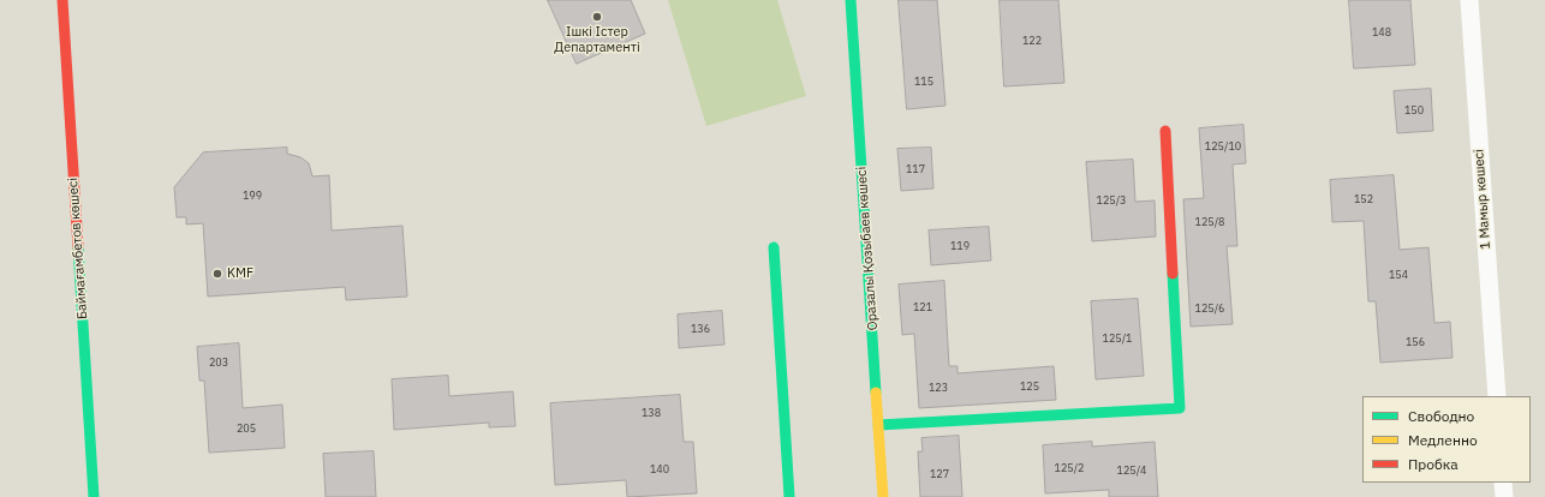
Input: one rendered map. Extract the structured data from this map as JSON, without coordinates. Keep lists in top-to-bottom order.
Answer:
{
  "streets": {
    "street": ["Баймағамбетов көшесі", "Оразалы Қозыбаев көшесі"],
    "lane": ["1 Мамыр көшесі"]
  },
  "places": ["Ішкі Істер Департаменті", "KMF"],
  "house_numbers": [
    "148",
    "122",
    "115",
    "150",
    "125/10",
    "117",
    "199",
    "152",
    "125/3",
    "125/8",
    "119",
    "154",
    "121",
    "125/6",
    "136",
    "125/1",
    "156",
    "203",
    "125",
    "123",
    "138",
    "205",
    "125/2",
    "140",
    "125/4",
    "127"
  ],
  "legend": ["Свободно", "Медленно", "Пробка"]
}
